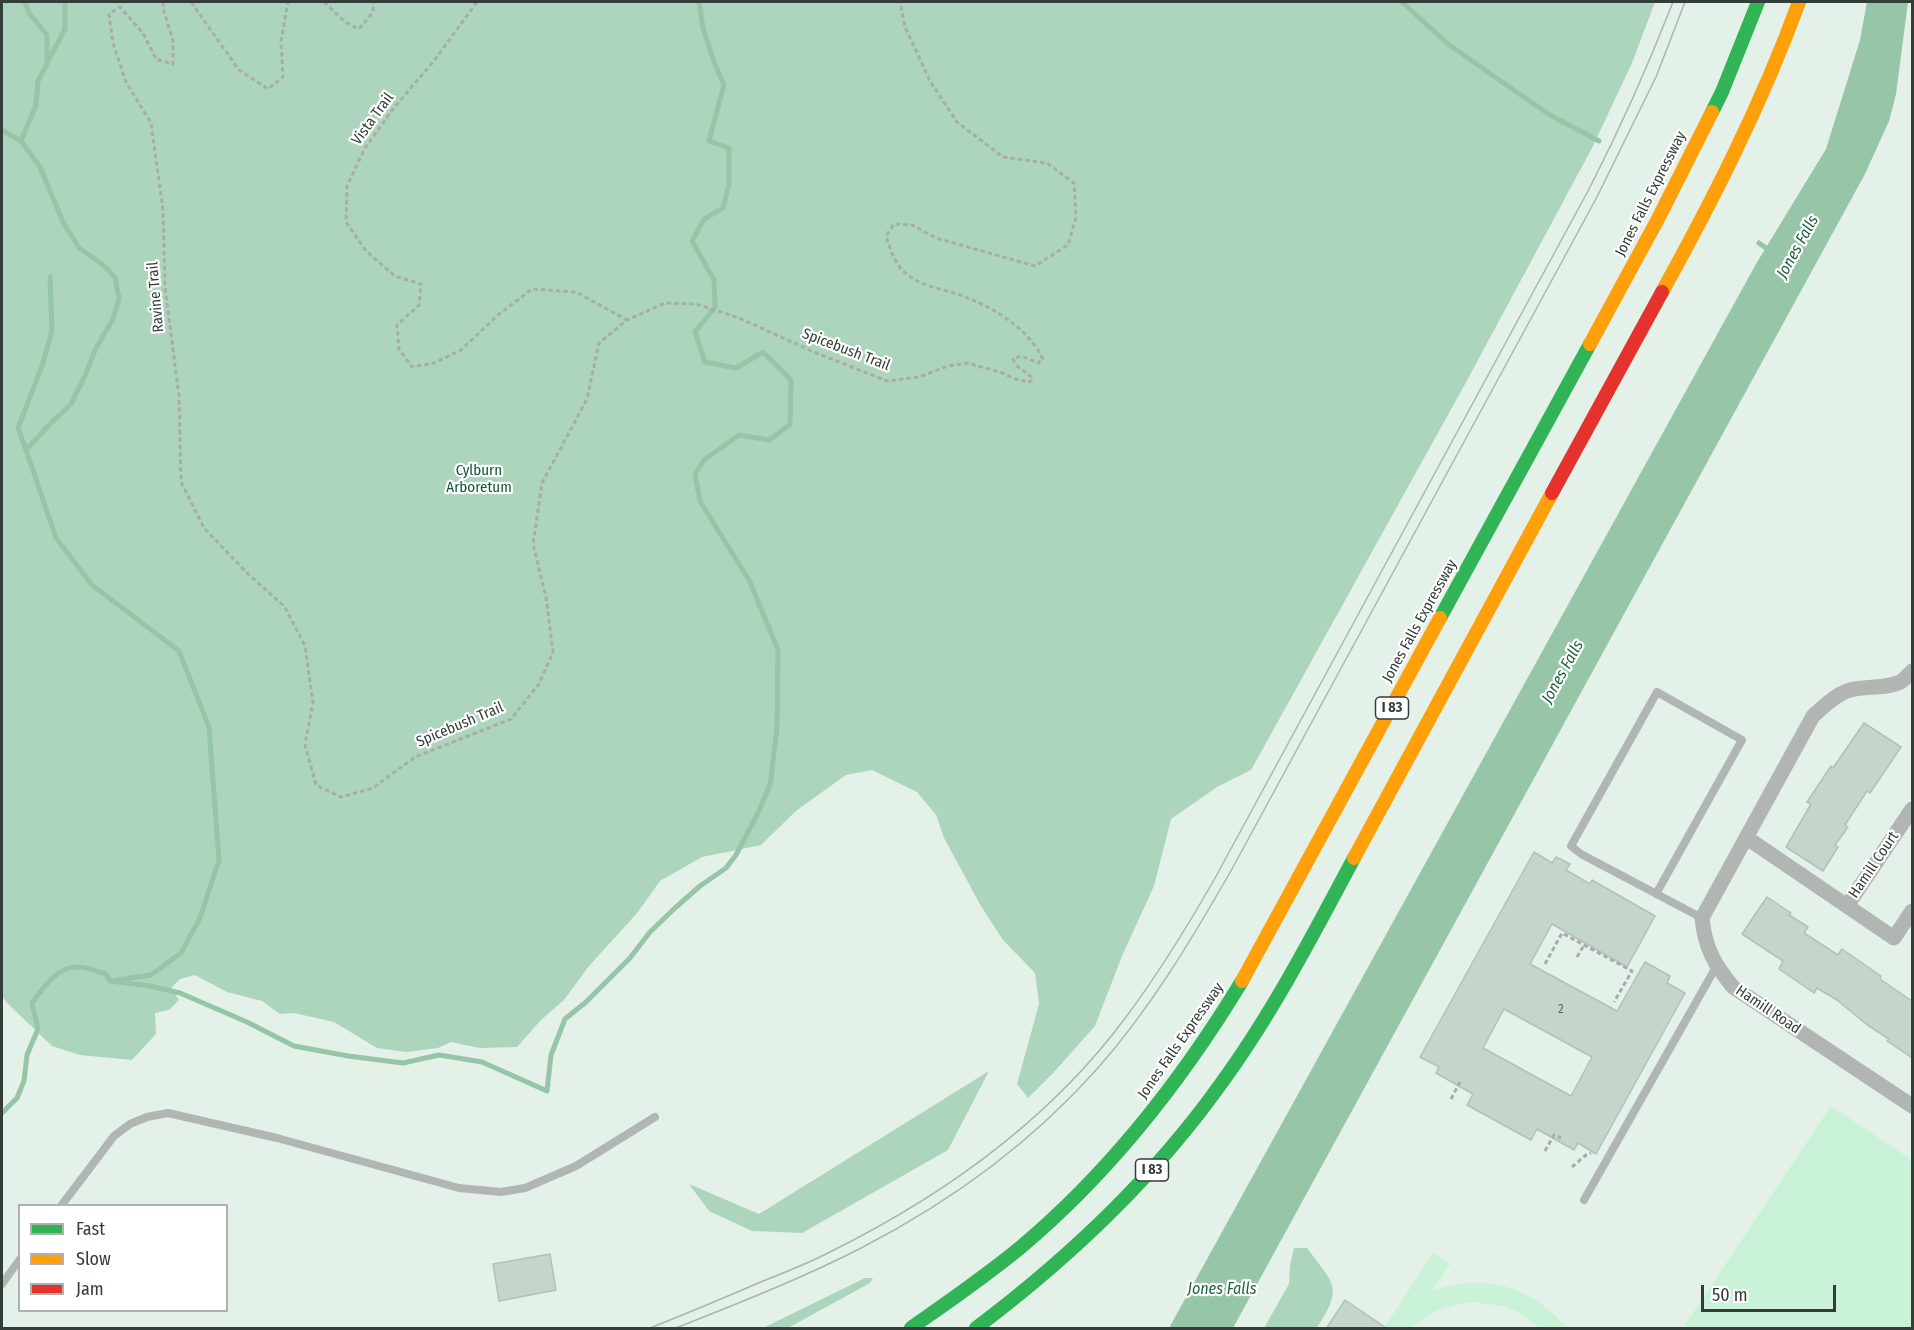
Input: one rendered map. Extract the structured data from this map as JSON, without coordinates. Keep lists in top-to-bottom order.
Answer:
{
  "streets": {
    "highway": ["Jones Falls Expressway", "I 83"],
    "street": ["Hamill Court", "Hamill Road"],
    "path": ["Vista Trail", "Ravine Trail", "Spicebush Trail"]
  },
  "crossings": [
    ["Vista Trail", "Spicebush Trail"],
    ["Ravine Trail", "Spicebush Trail"]
  ],
  "water": ["Jones Falls"],
  "parks": ["Cylburn Arboretum"],
  "house_numbers": ["2"],
  "legend": ["Fast", "Slow", "Jam"],
  "scale_bar": "50 m"
}
